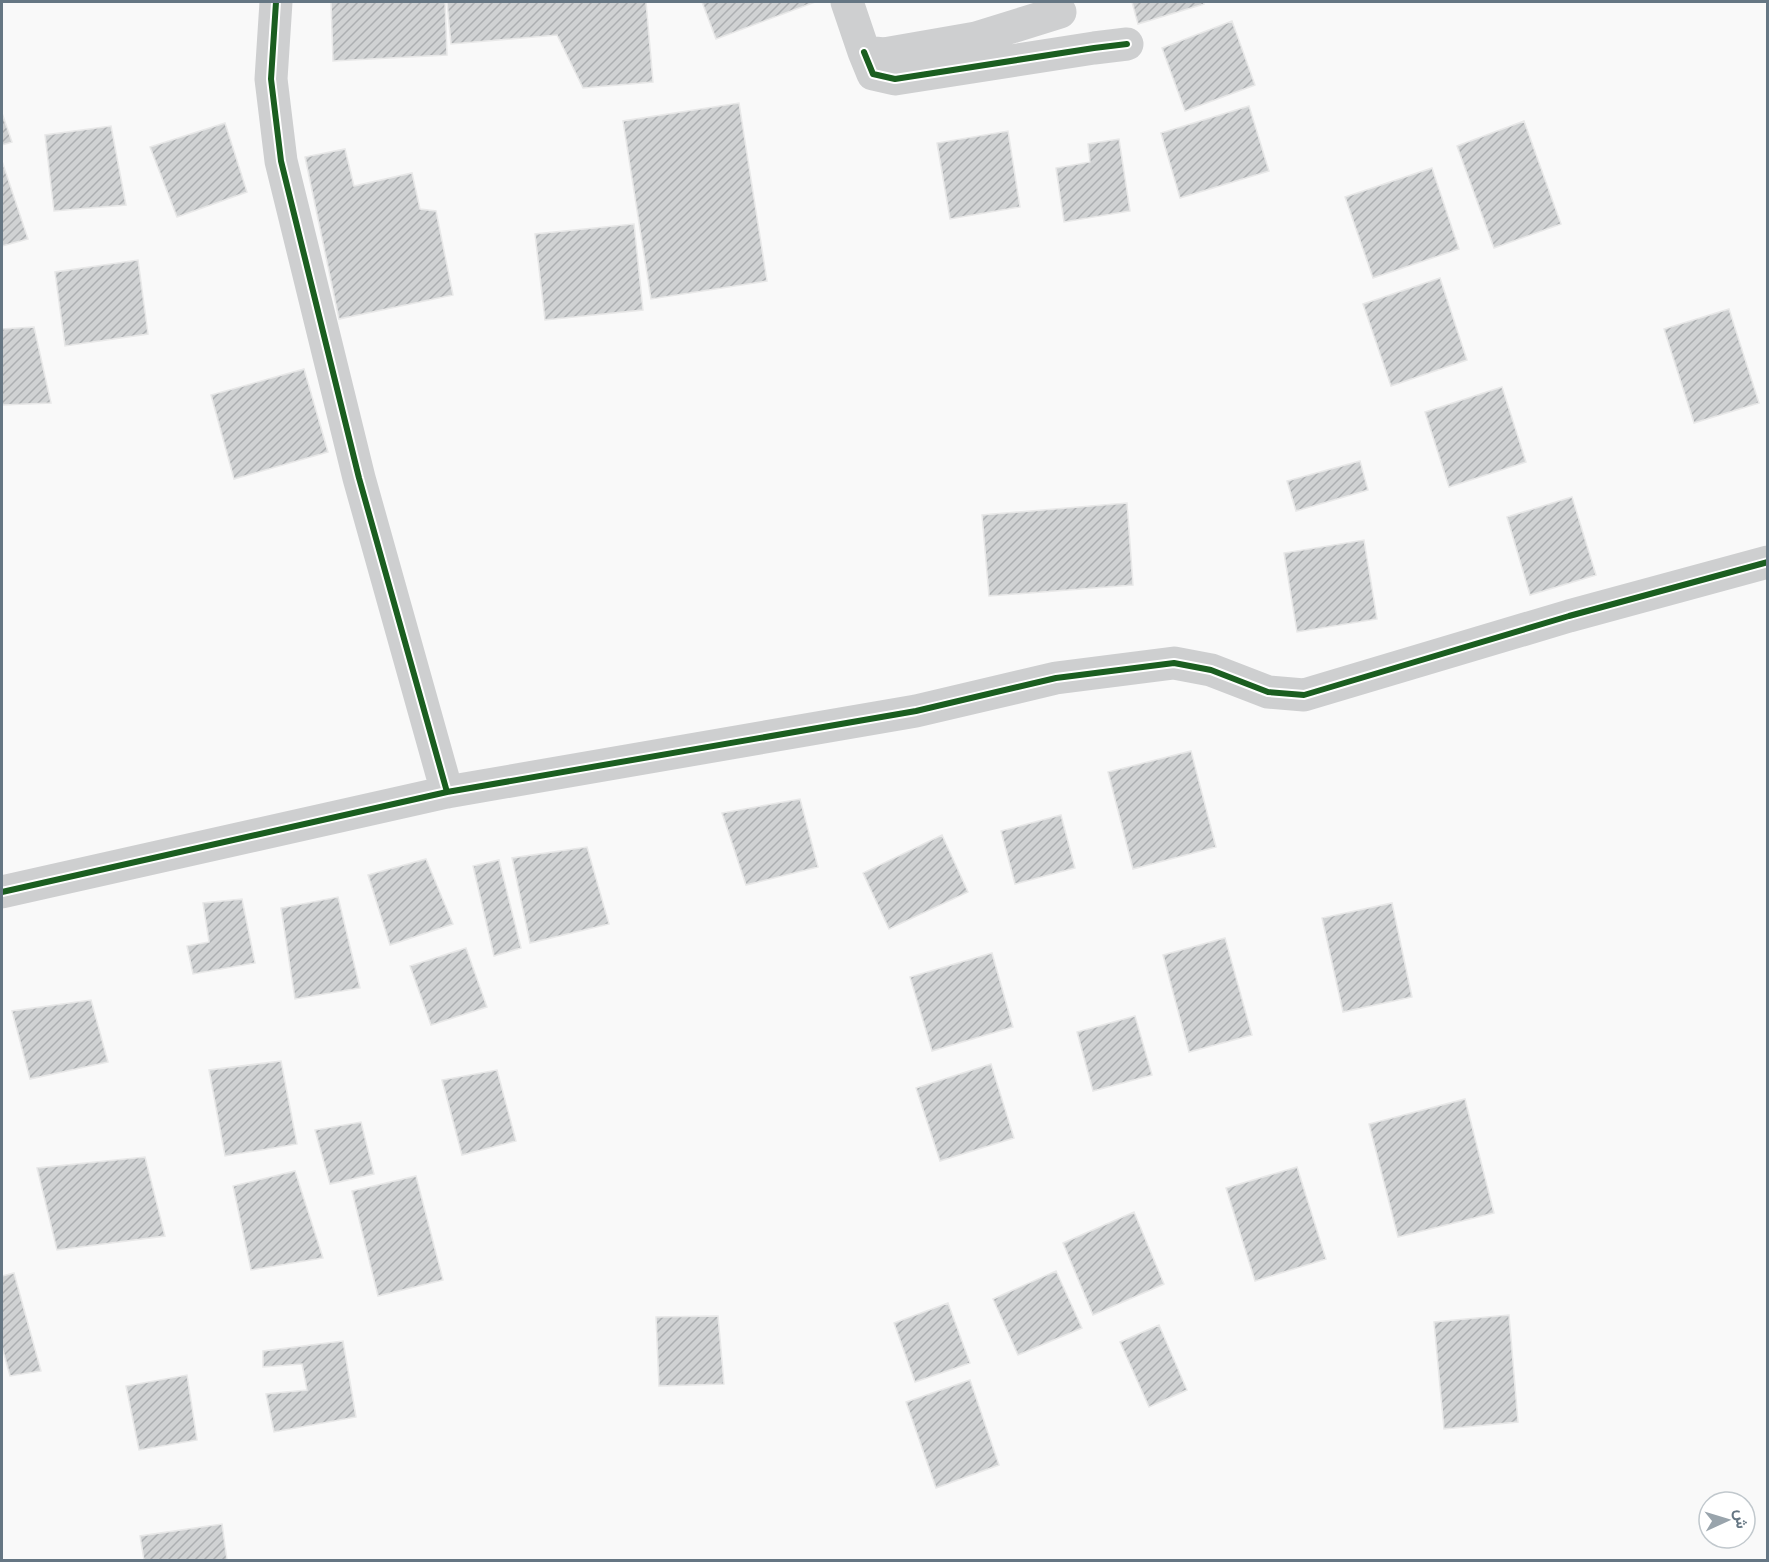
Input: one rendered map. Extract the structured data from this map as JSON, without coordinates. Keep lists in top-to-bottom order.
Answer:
{
  "north": "right"
}
